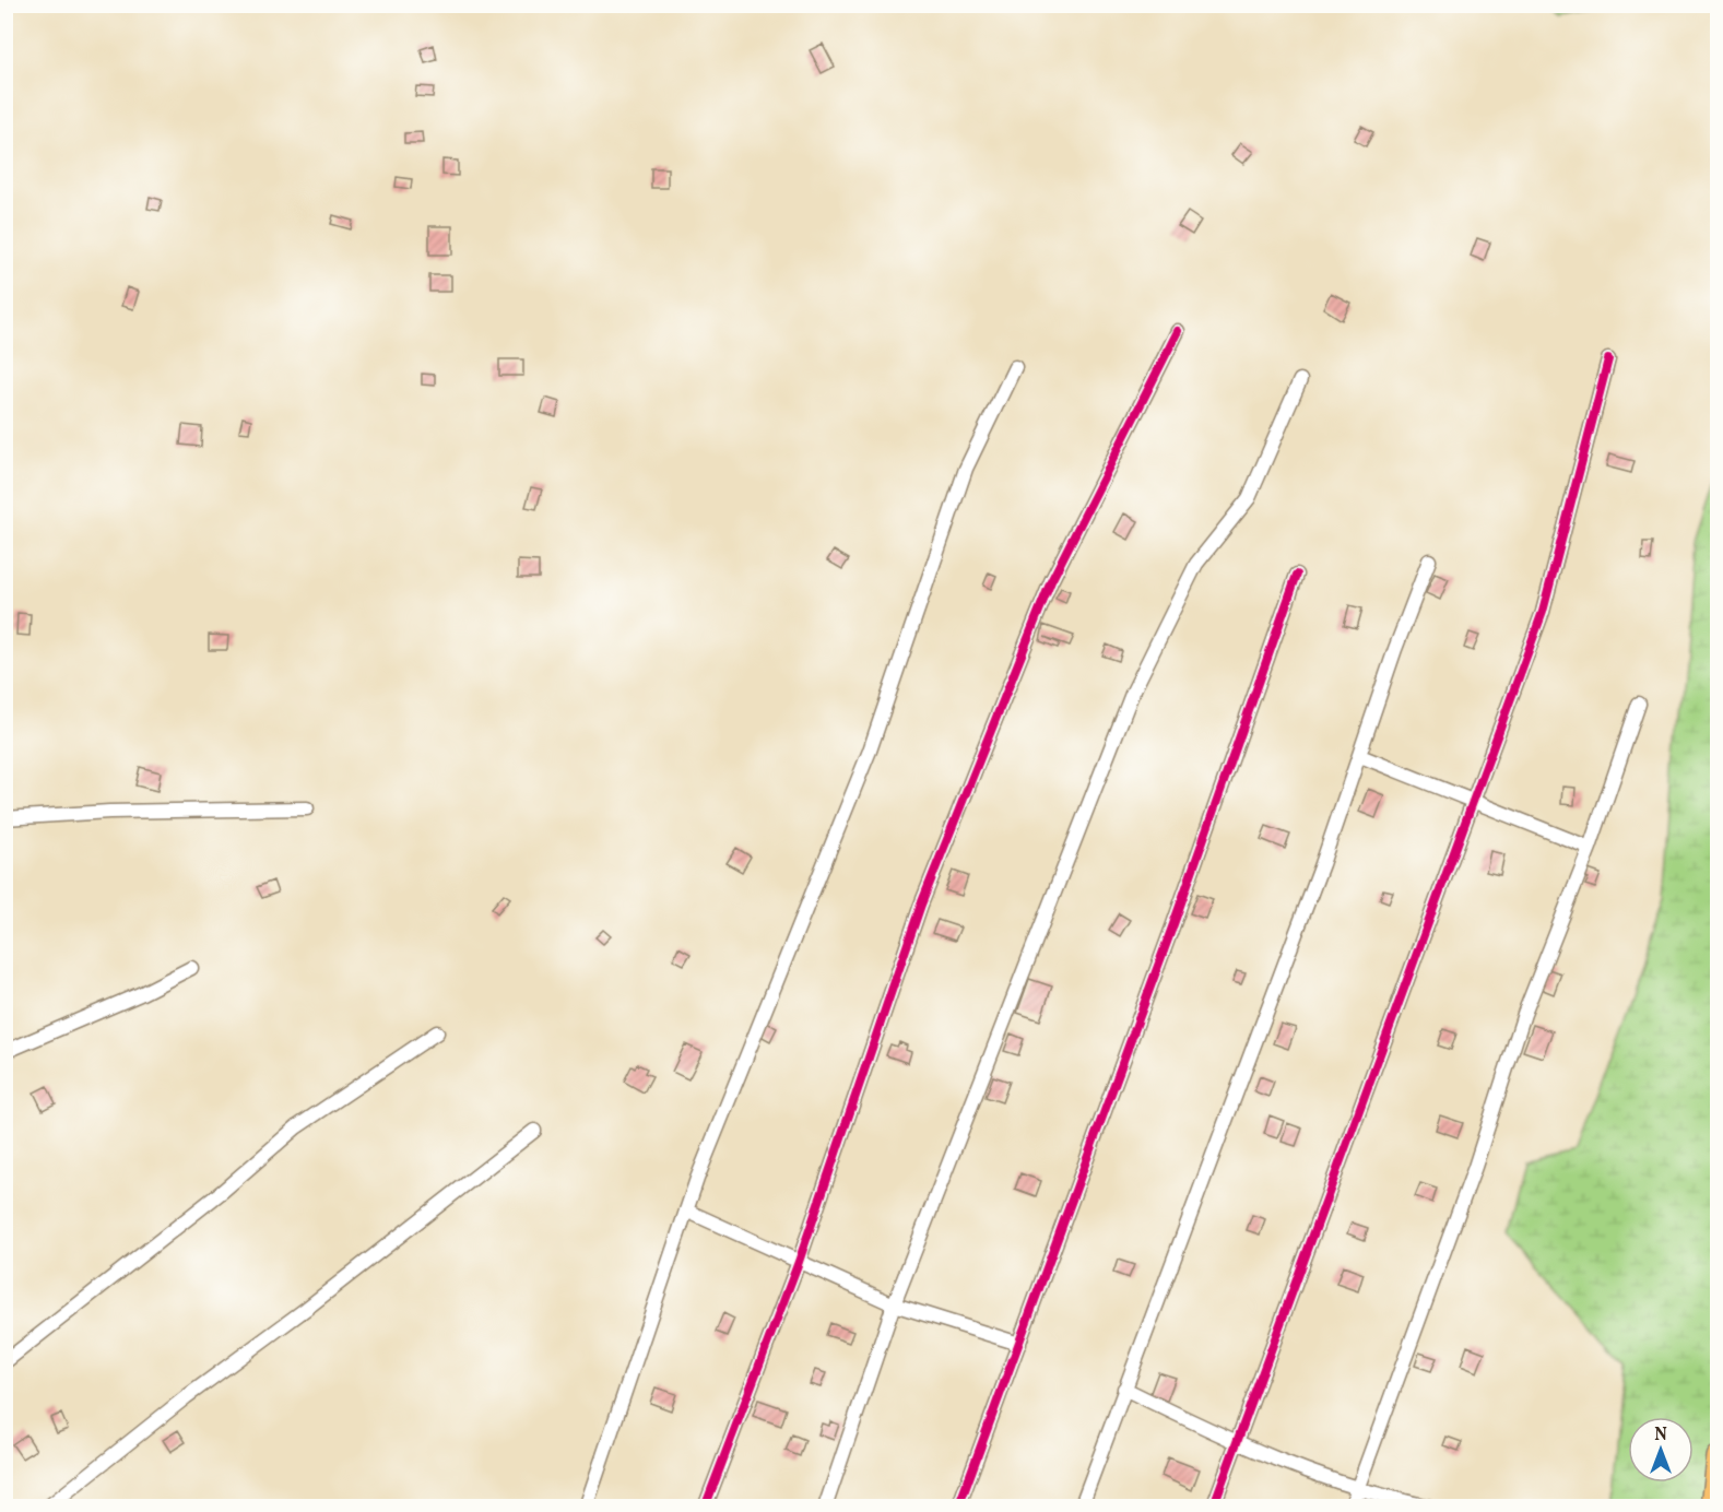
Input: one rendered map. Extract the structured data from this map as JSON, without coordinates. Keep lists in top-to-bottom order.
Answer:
{
  "north": "top"
}
